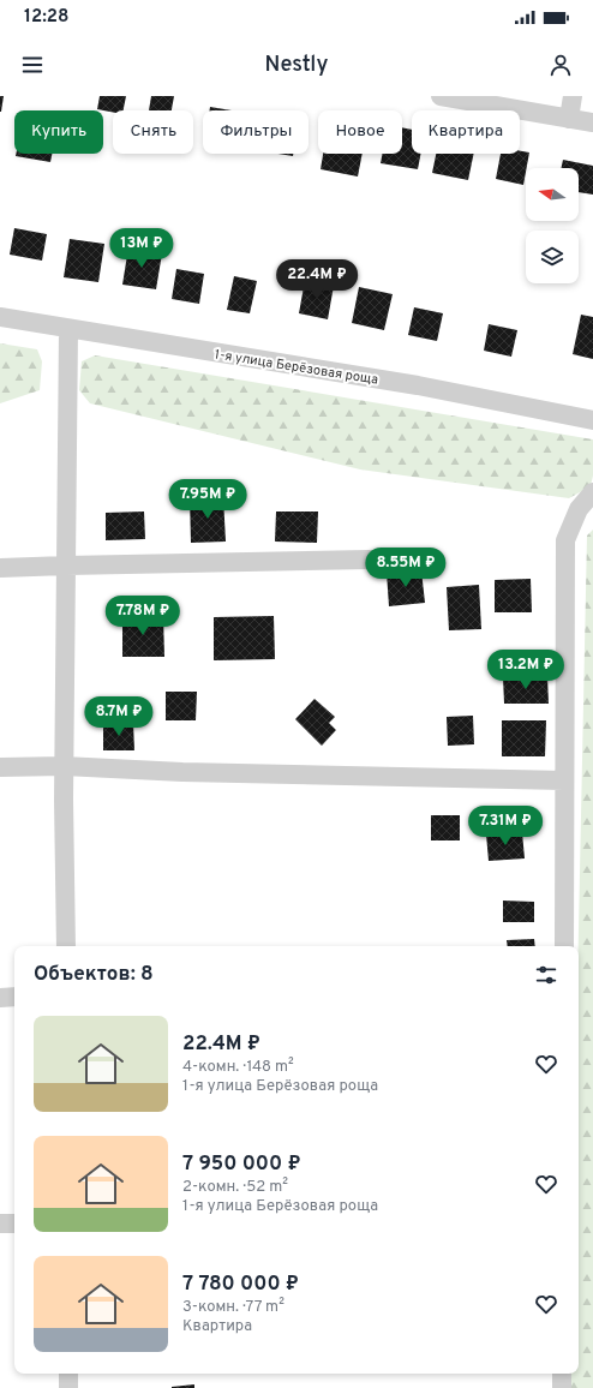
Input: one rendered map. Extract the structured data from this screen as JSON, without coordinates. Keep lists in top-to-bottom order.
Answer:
{
  "streets": {
    "street": ["1-я улица Берёзовая роща"]
  },
  "north": "left",
  "page": {
    "status": "12:28",
    "header": "Nestly",
    "chip": [
      "Купить",
      "Снять",
      "Фильтры",
      "Новое",
      "Квартира"
    ],
    "price": [
      "13M ₽",
      "22.4M ₽",
      "7.95M ₽",
      "8.55M ₽",
      "7.78M ₽",
      "13.2M ₽",
      "8.7M ₽",
      "7.31M ₽"
    ],
    "heading": "Объектов: 8",
    "list": [
      {
        "name": "22.4M ₽",
        "note": "4-комн. · 148 m² · 1-я улица Берёзовая роща"
      },
      {
        "name": "7 950 000 ₽",
        "note": "2-комн. · 52 m² · 1-я улица Берёзовая роща"
      },
      {
        "name": "7 780 000 ₽",
        "note": "3-комн. · 77 m² · Квартира"
      }
    ]
  }
}
